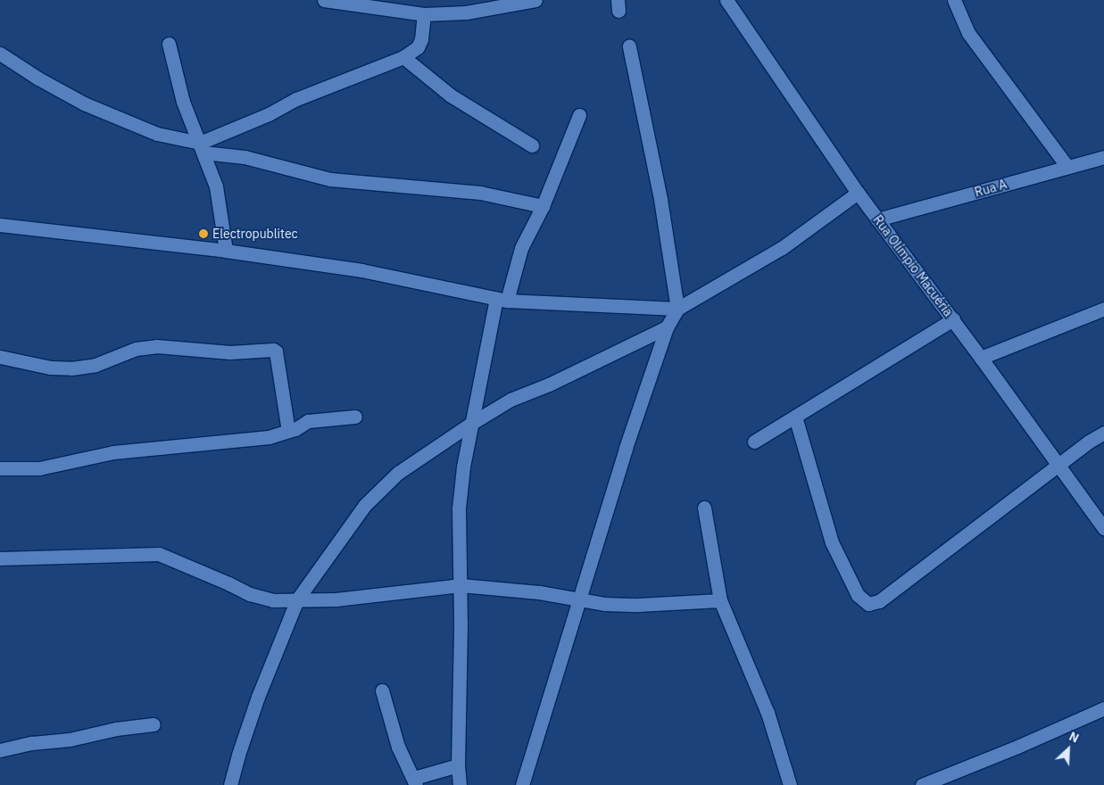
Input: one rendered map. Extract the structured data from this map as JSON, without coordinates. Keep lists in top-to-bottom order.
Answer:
{
  "streets": {
    "street": ["Rua A", "Rua Olímpio Macuéria"]
  },
  "crossings": [
    ["Rua A", "Rua Olímpio Macuéria"]
  ],
  "places": ["Electropublitec"],
  "north": "top right"
}
